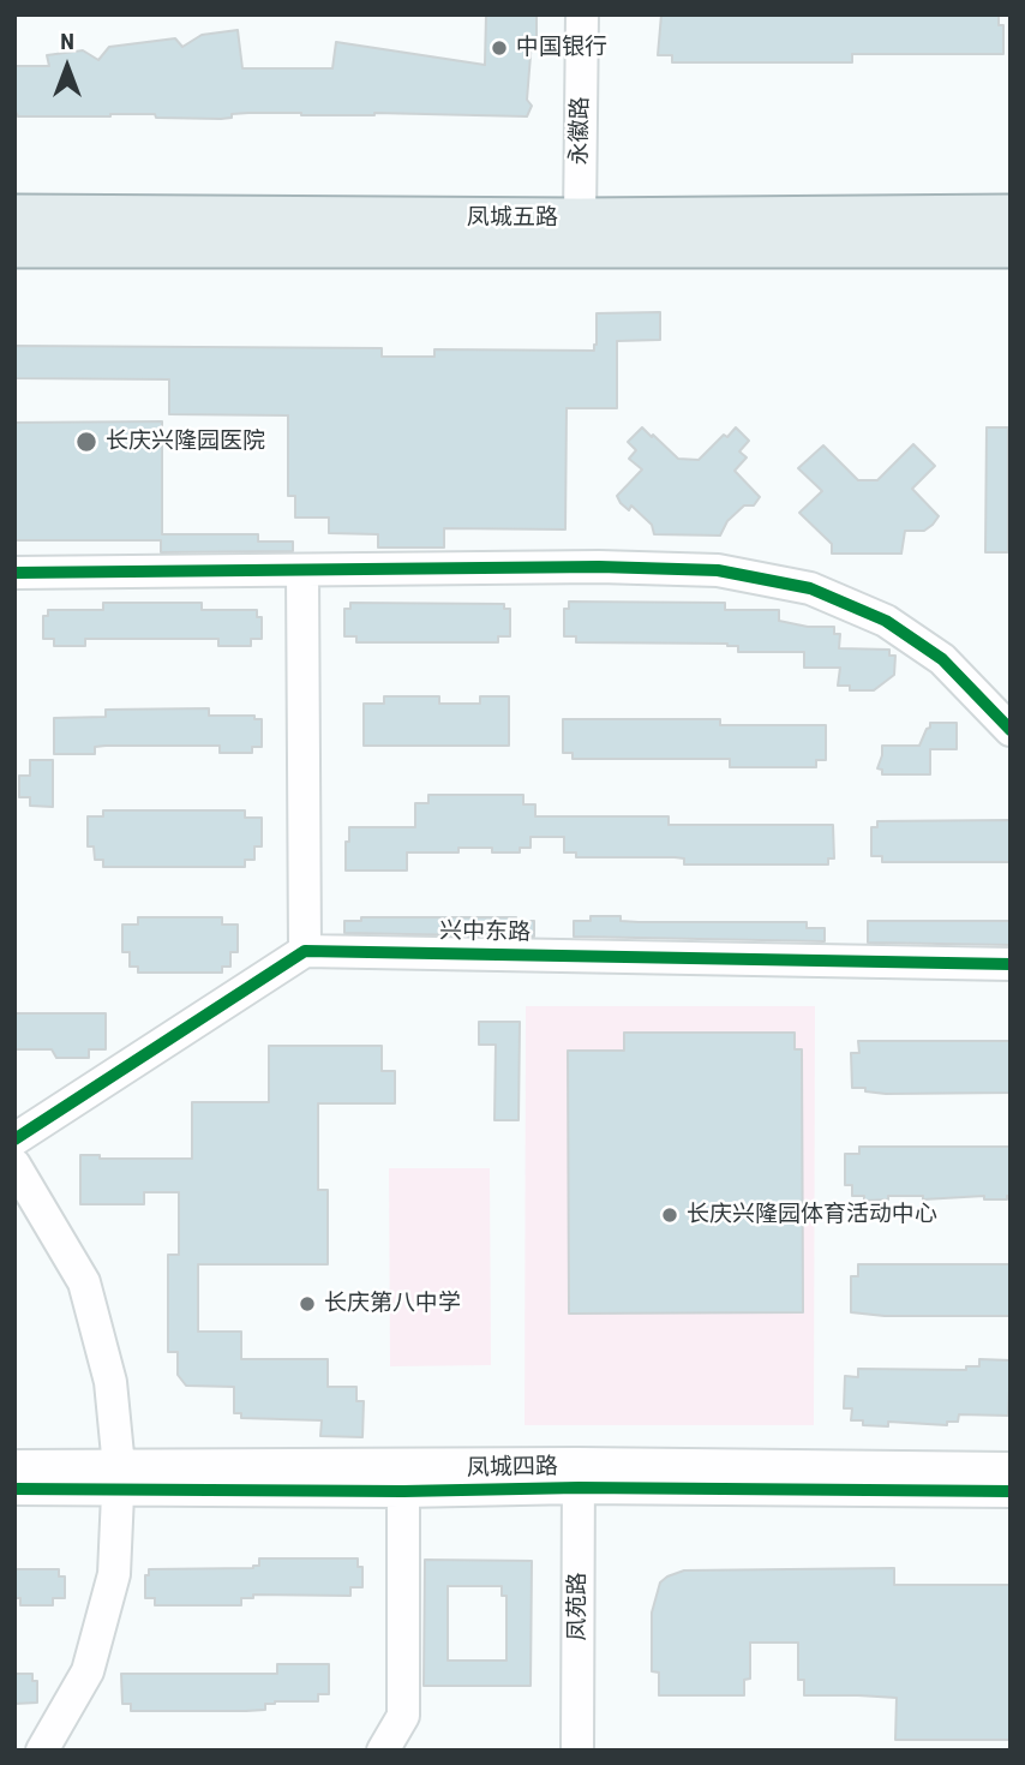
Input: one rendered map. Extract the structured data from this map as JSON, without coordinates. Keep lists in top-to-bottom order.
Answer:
{
  "streets": {
    "main road": ["凤城五路"],
    "street": [
      "永徽路",
      "兴中东路",
      "凤城四路",
      "凤苑路"
    ]
  },
  "crossings": [
    ["永徽路", "凤城五路"],
    ["凤城四路", "凤苑路"]
  ],
  "places": [
    "中国银行",
    "长庆兴隆园医院",
    "长庆兴隆园体育活动中心",
    "长庆第八中学"
  ],
  "north": "top"
}
